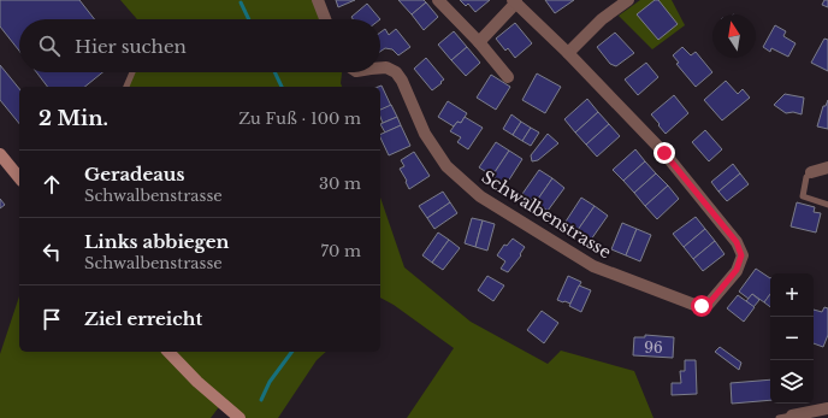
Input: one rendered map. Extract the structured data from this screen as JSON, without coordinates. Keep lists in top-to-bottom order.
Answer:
{
  "streets": {
    "street": ["Schwalbenstrasse"]
  },
  "house_numbers": ["96"],
  "north": "top",
  "page": {
    "search": "Hier suchen",
    "heading": ["2 Min.", "Zu Fuß · 100 m"],
    "list": [
      ["Geradeaus", "Schwalbenstrasse", "30 m"],
      ["Links abbiegen", "Schwalbenstrasse", "70 m"],
      "Ziel erreicht"
    ],
    "map_buttons": ["+", "−"]
  }
}
